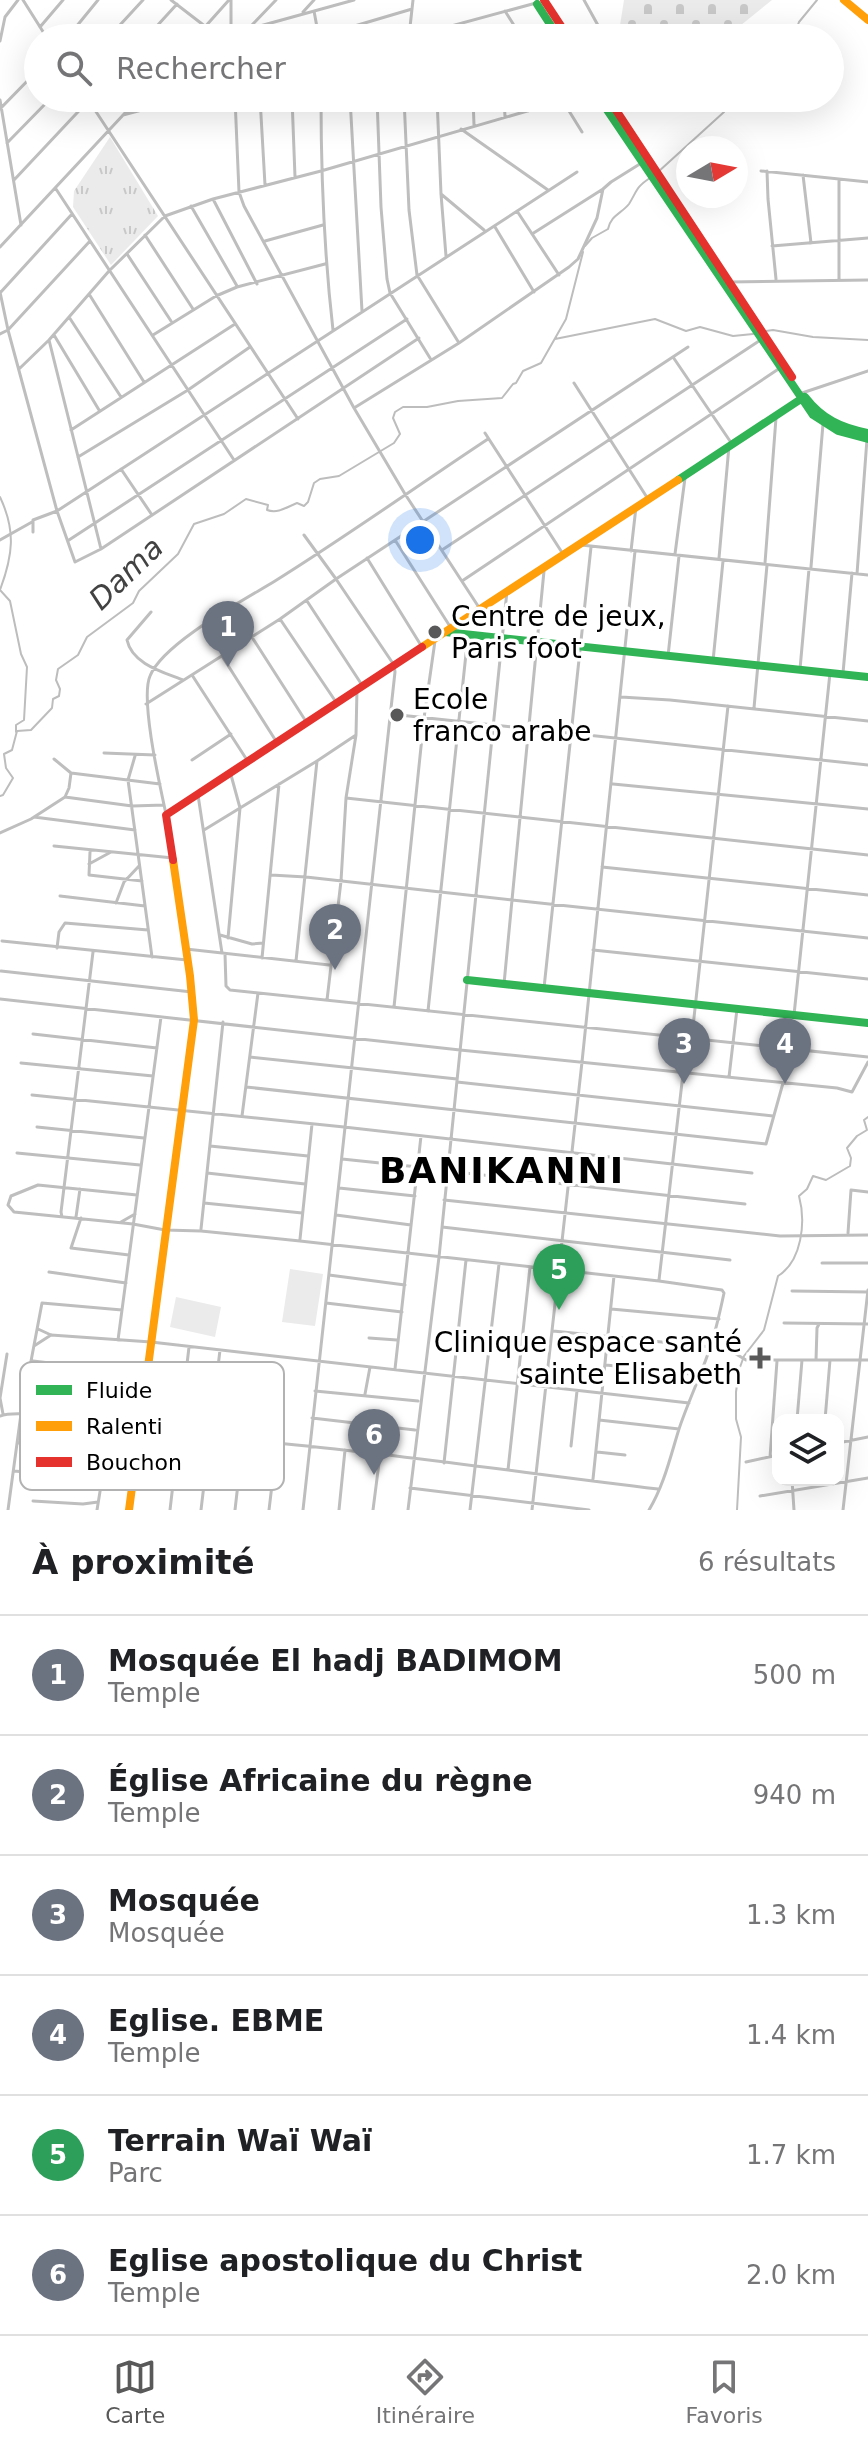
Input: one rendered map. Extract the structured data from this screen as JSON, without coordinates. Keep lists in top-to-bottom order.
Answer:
{
  "districts": ["BANIKANNI"],
  "water": ["Dama"],
  "places": {
    "other": ["Centre de jeux, Paris foot", "Ecole franco arabe"],
    "health": ["Clinique espace santé sainte Elisabeth"]
  },
  "legend": ["Fluide", "Ralenti", "Bouchon"],
  "north": "right",
  "page": {
    "search": "Rechercher",
    "pins": [
      "1",
      "2",
      "3",
      "4",
      "5",
      "6"
    ],
    "heading": ["À proximité", "6 résultats"],
    "list": [
      {
        "mark": "1",
        "name": "Mosquée El hadj BADIMOM",
        "note": "Temple",
        "value": "500 m"
      },
      {
        "mark": "2",
        "name": "Église Africaine du règne",
        "note": "Temple",
        "value": "940 m"
      },
      {
        "mark": "3",
        "name": "Mosquée",
        "note": "Mosquée",
        "value": "1.3 km"
      },
      {
        "mark": "4",
        "name": "Eglise. EBME",
        "note": "Temple",
        "value": "1.4 km"
      },
      {
        "mark": "5",
        "name": "Terrain Waï Waï",
        "note": "Parc",
        "value": "1.7 km"
      },
      {
        "mark": "6",
        "name": "Eglise apostolique du Christ",
        "note": "Temple",
        "value": "2.0 km"
      }
    ],
    "nav": ["Carte", "Itinéraire", "Favoris"]
  }
}
